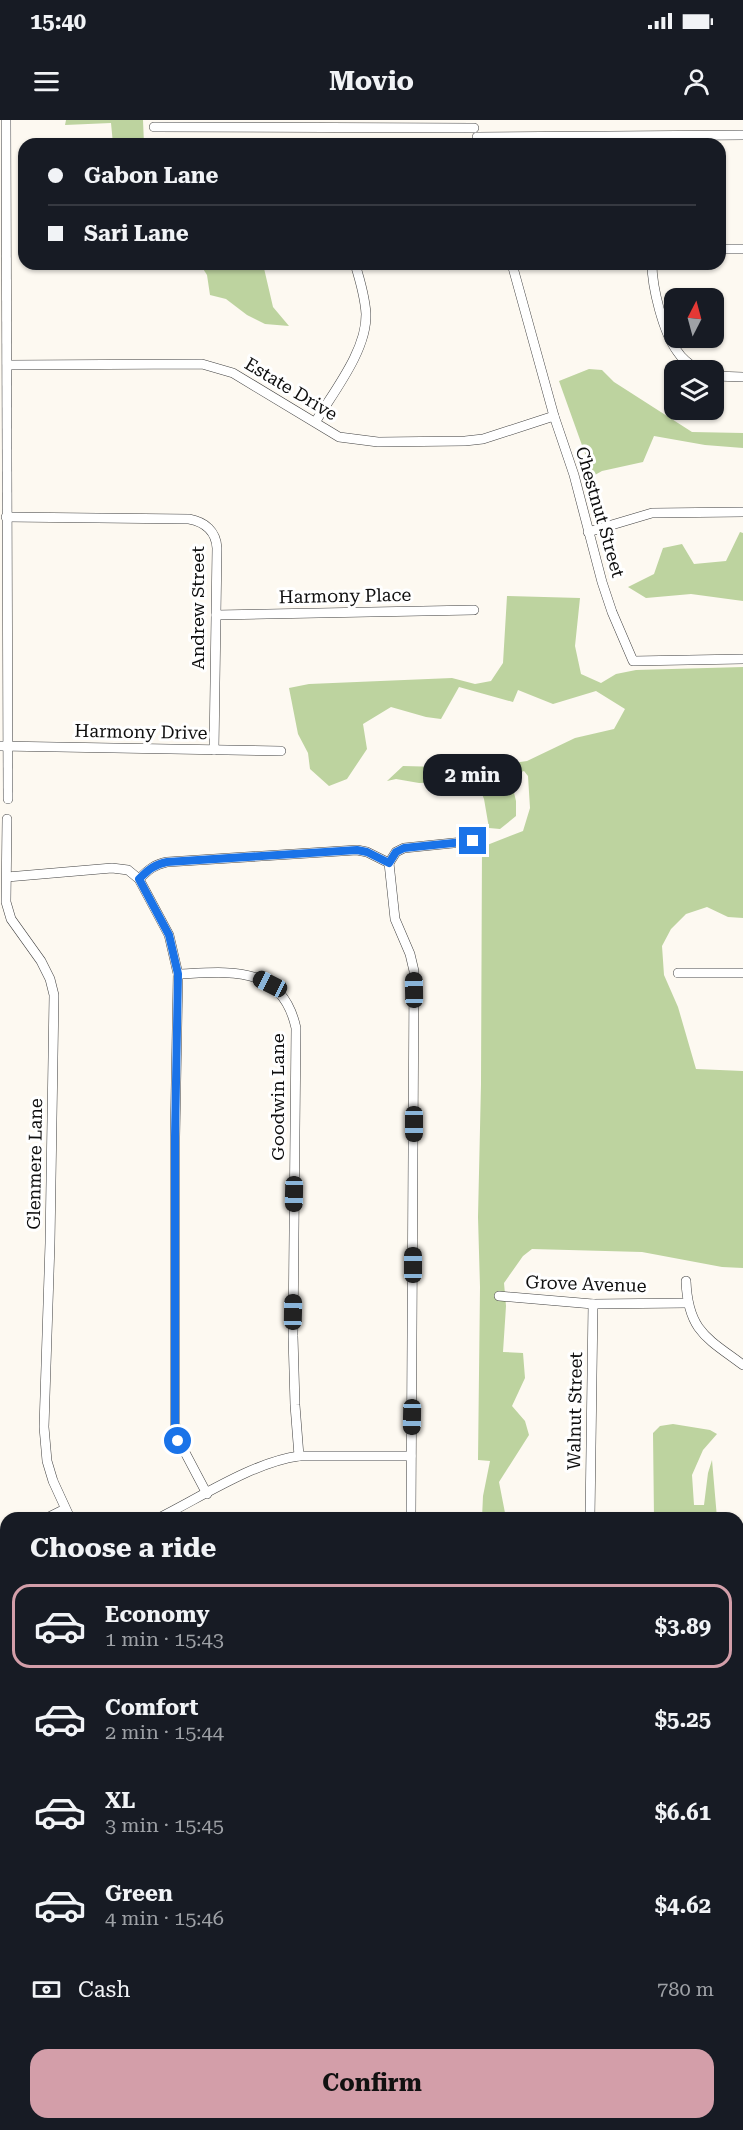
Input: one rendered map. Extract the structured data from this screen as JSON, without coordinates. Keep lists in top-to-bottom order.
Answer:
{
  "streets": {
    "street": [
      "Estate Drive",
      "Chestnut Street",
      "Harmony Place",
      "Andrew Street",
      "Harmony Drive",
      "Goodwin Lane",
      "Glenmere Lane",
      "Grove Avenue",
      "Walnut Street"
    ]
  },
  "crossings": [
    ["Estate Drive", "Chestnut Street"],
    ["Harmony Place", "Andrew Street"],
    ["Andrew Street", "Harmony Drive"],
    ["Grove Avenue", "Walnut Street"]
  ],
  "north": "top",
  "page": {
    "status": "15:40",
    "header": "Movio",
    "banner": ["Gabon Lane", "Sari Lane"],
    "bubble": "2 min",
    "heading": "Choose a ride",
    "list": [
      {
        "name": "Economy",
        "note": "1 min · 15:43",
        "value": "$3.89"
      },
      {
        "name": "Comfort",
        "note": "2 min · 15:44",
        "value": "$5.25"
      },
      {
        "name": "XL",
        "note": "3 min · 15:45",
        "value": "$6.61"
      },
      {
        "name": "Green",
        "note": "4 min · 15:46",
        "value": "$4.62"
      }
    ],
    "pay": ["Cash", "780 m"],
    "buttons": "Confirm"
  }
}
